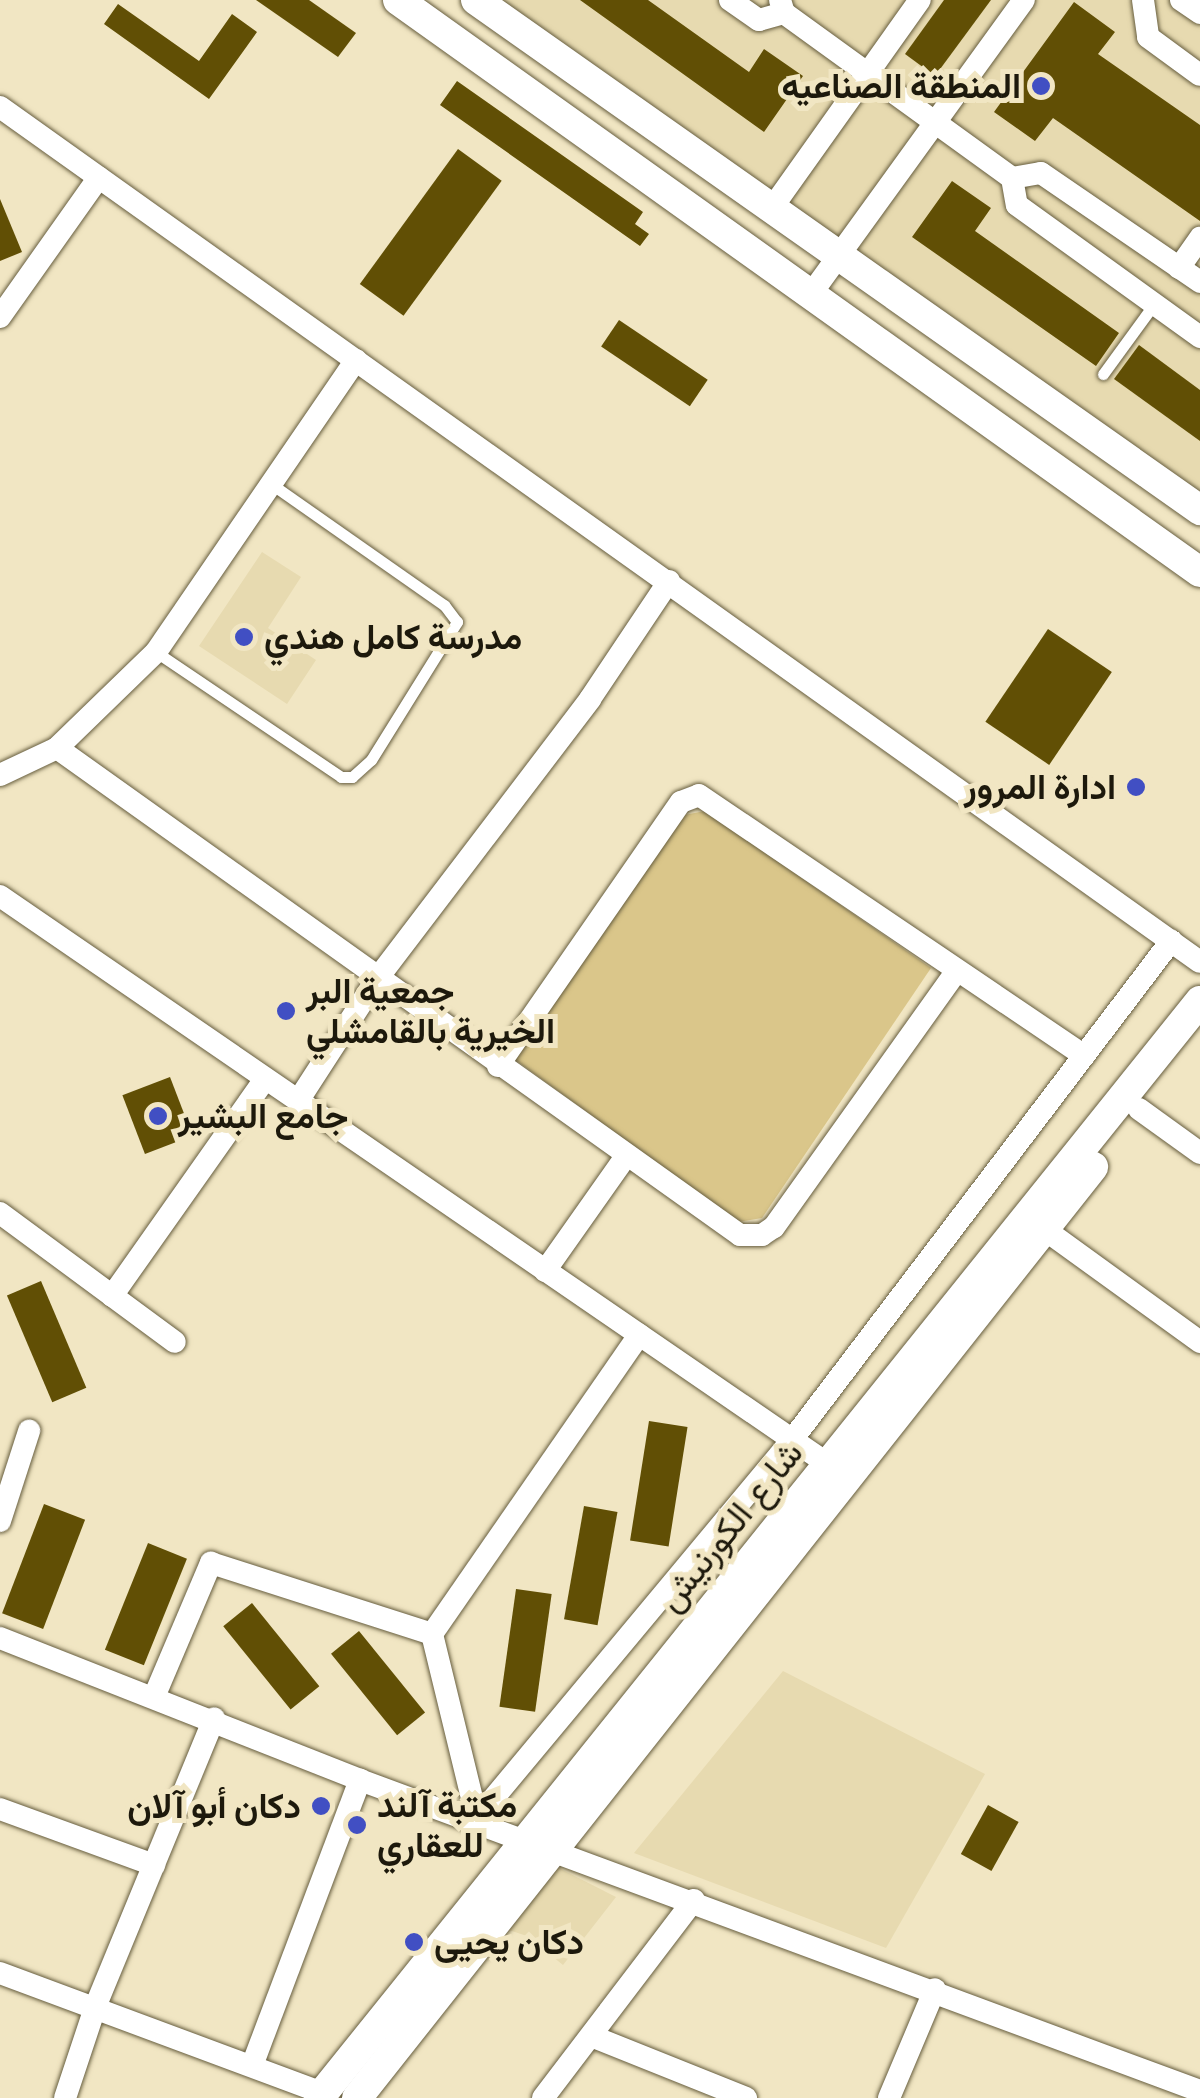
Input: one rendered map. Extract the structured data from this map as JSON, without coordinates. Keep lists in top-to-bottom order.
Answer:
{
  "streets": {
    "street": ["شارع الكورنيش"]
  },
  "places": [
    "المنطقة الصناعيه",
    "مدرسة كامل هندي",
    "ادارة المرور",
    "جمعية البر الخيرية بالقامشلي",
    "جامع البشير",
    "دكان أبو آلان",
    "مكتبة آلند للعقاري",
    "دكان يحيى"
  ]
}
